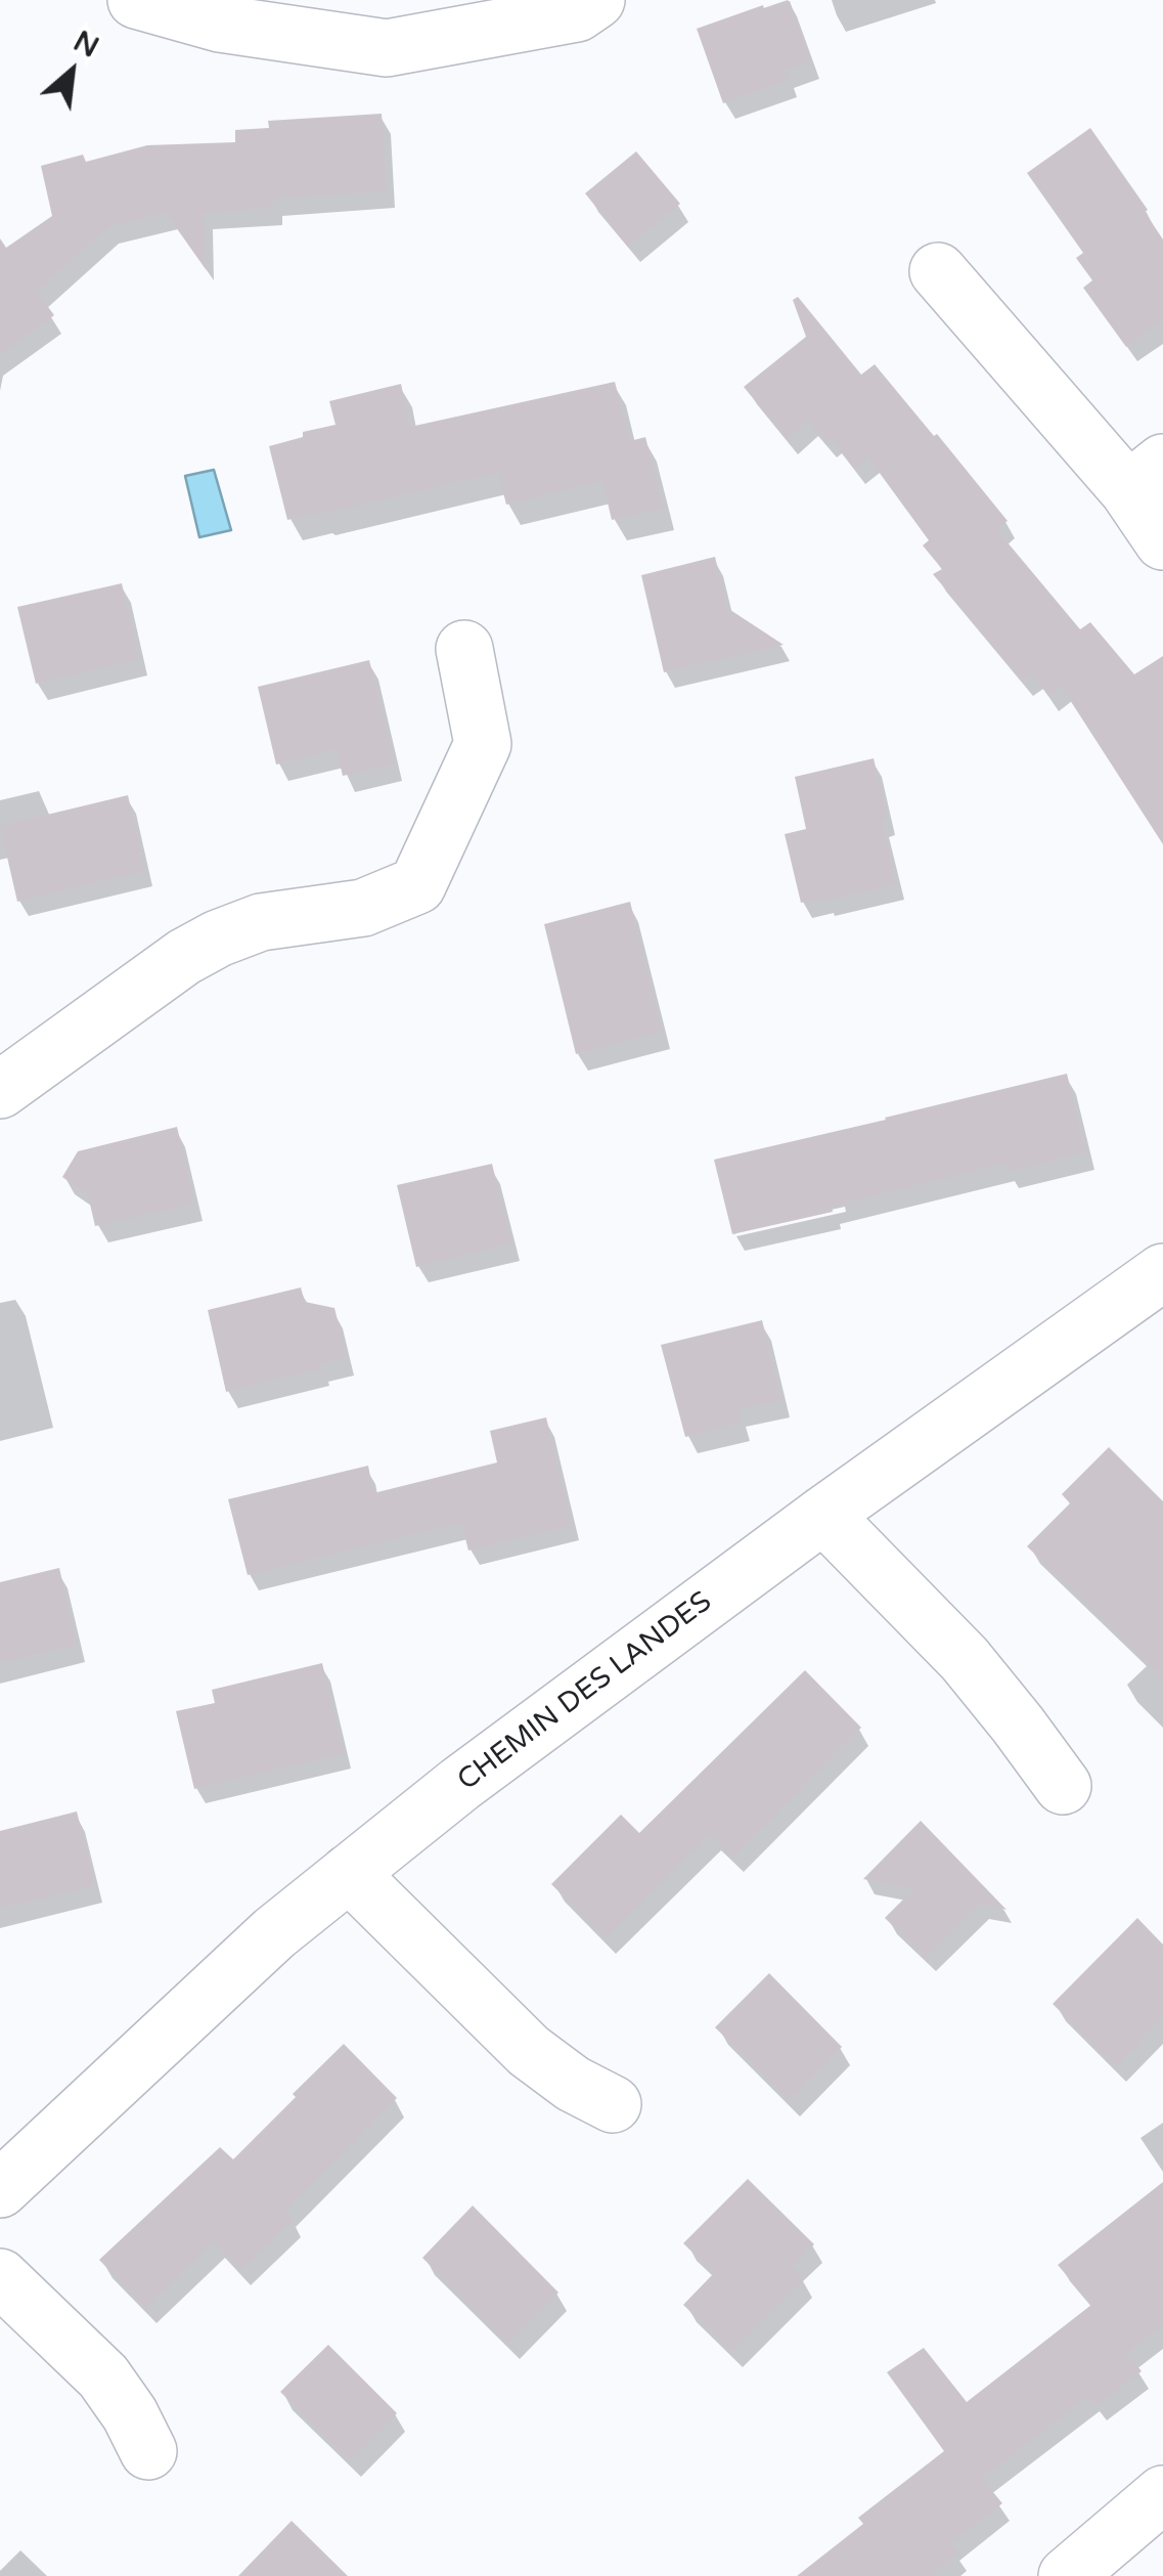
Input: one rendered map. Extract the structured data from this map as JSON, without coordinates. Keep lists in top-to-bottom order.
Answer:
{
  "streets": {
    "street": ["CHEMIN DES LANDES"]
  },
  "north": "top right"
}
